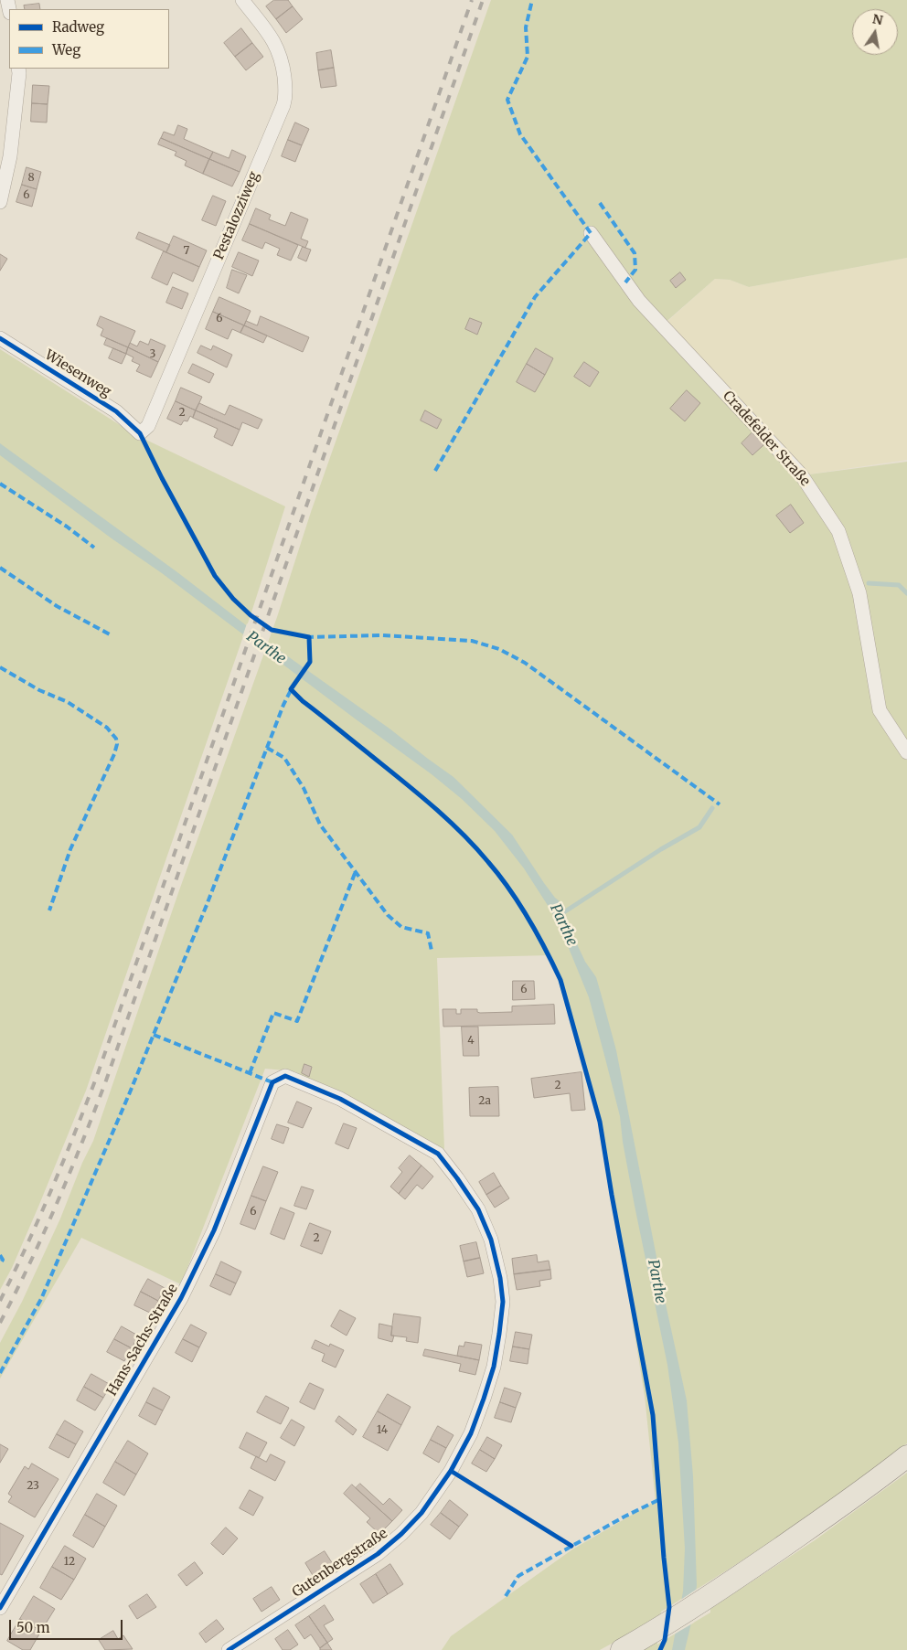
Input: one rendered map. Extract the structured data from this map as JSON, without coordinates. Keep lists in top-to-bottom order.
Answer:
{
  "streets": {
    "street": [
      "Pestalozziweg",
      "Wiesenweg",
      "Cradefelder Straße",
      "Hans-Sachs-Straße",
      "Gutenbergstraße"
    ]
  },
  "crossings": [
    ["Pestalozziweg", "Wiesenweg"],
    ["Hans-Sachs-Straße", "Gutenbergstraße"]
  ],
  "water": ["Parthe"],
  "house_numbers": [
    "8",
    "6",
    "7",
    "6",
    "3",
    "2",
    "6",
    "4",
    "2",
    "2a",
    "6",
    "2",
    "14",
    "23",
    "12"
  ],
  "legend": ["Radweg", "Weg"],
  "scale_bar": "50 m",
  "north": "top"
}
